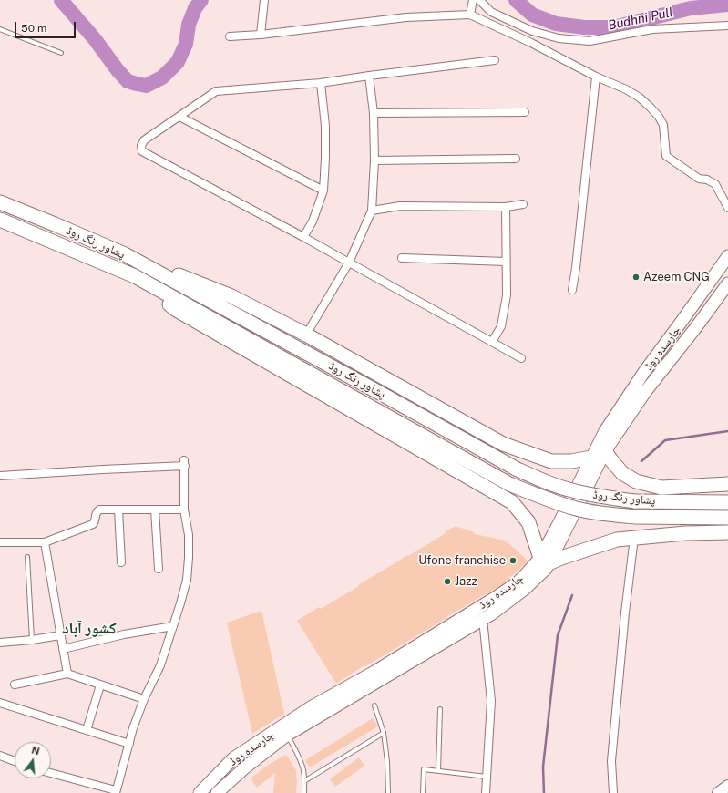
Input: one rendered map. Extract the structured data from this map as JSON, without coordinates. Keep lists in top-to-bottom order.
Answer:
{
  "streets": {
    "highway": ["پشاور رنگ روڈ"],
    "main road": ["چارسدہ روڈ"]
  },
  "districts": ["کشور آباد"],
  "water": ["Budhni Pull"],
  "places": ["Azeem CNG", "Ufone franchise", "Jazz"],
  "scale_bar": "50 m",
  "north": "top"
}
